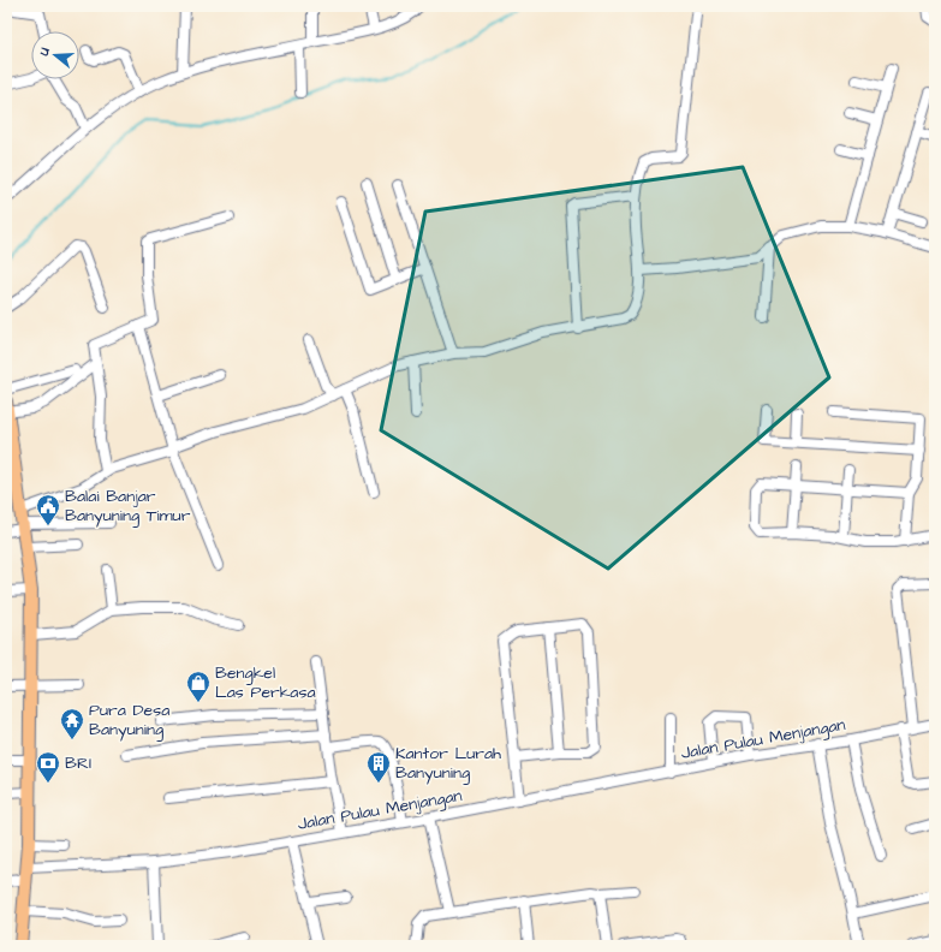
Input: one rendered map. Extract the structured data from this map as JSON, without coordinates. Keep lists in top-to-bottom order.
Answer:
{
  "streets": {
    "street": ["Jalan Pulau Menjangan"]
  },
  "places": {
    "public building": ["Balai Banjar Banyuning Timur"],
    "shop": ["Bengkel Las Perkasa"],
    "temple": ["Pura Desa Banyuning"],
    "bank": ["BRI"],
    "building": ["Kantor Lurah Banyuning"]
  },
  "north": "left"
}
